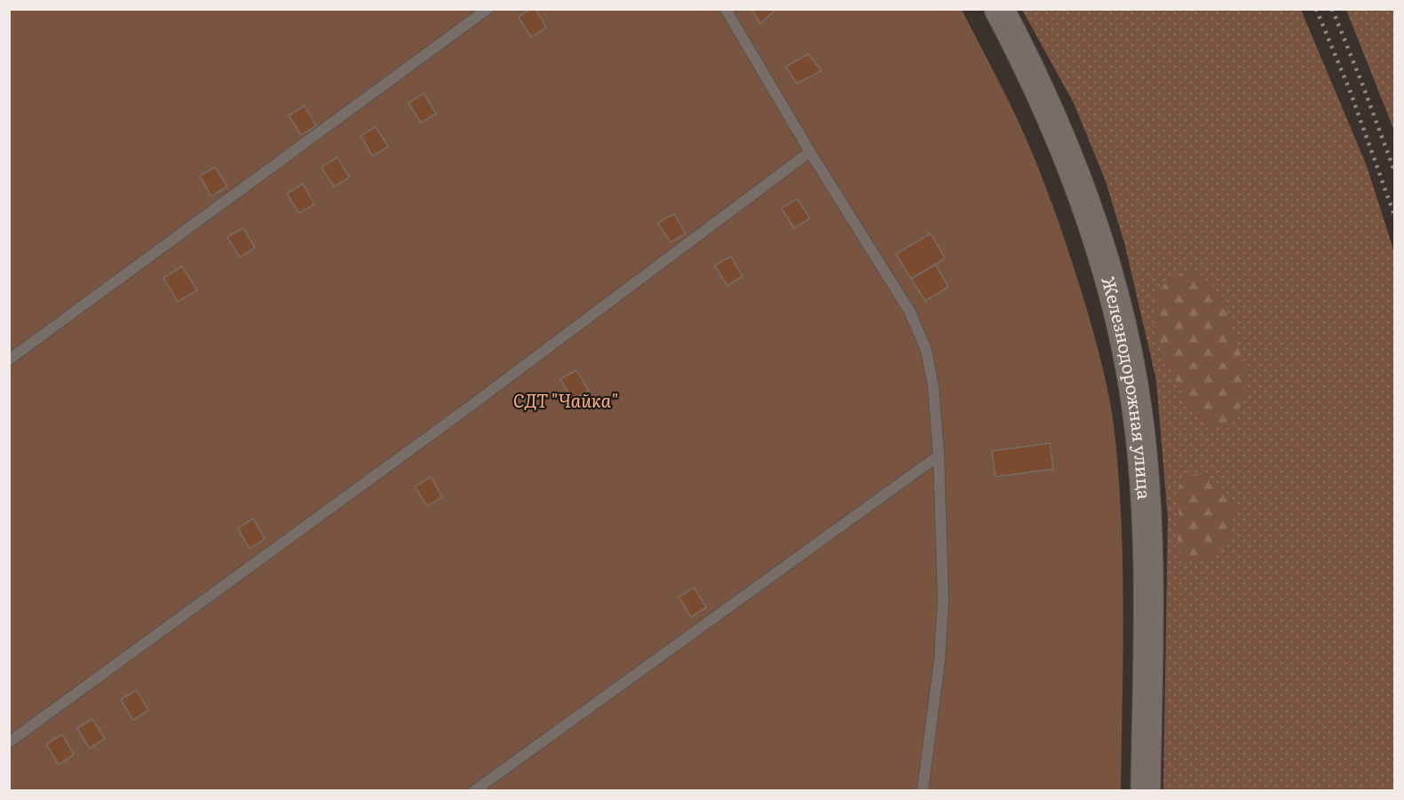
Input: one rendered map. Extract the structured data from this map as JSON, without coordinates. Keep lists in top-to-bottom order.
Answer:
{
  "streets": {
    "main road": ["Железнодорожная улица"]
  },
  "parks": ["СДТ \"Чайка\""]
}
